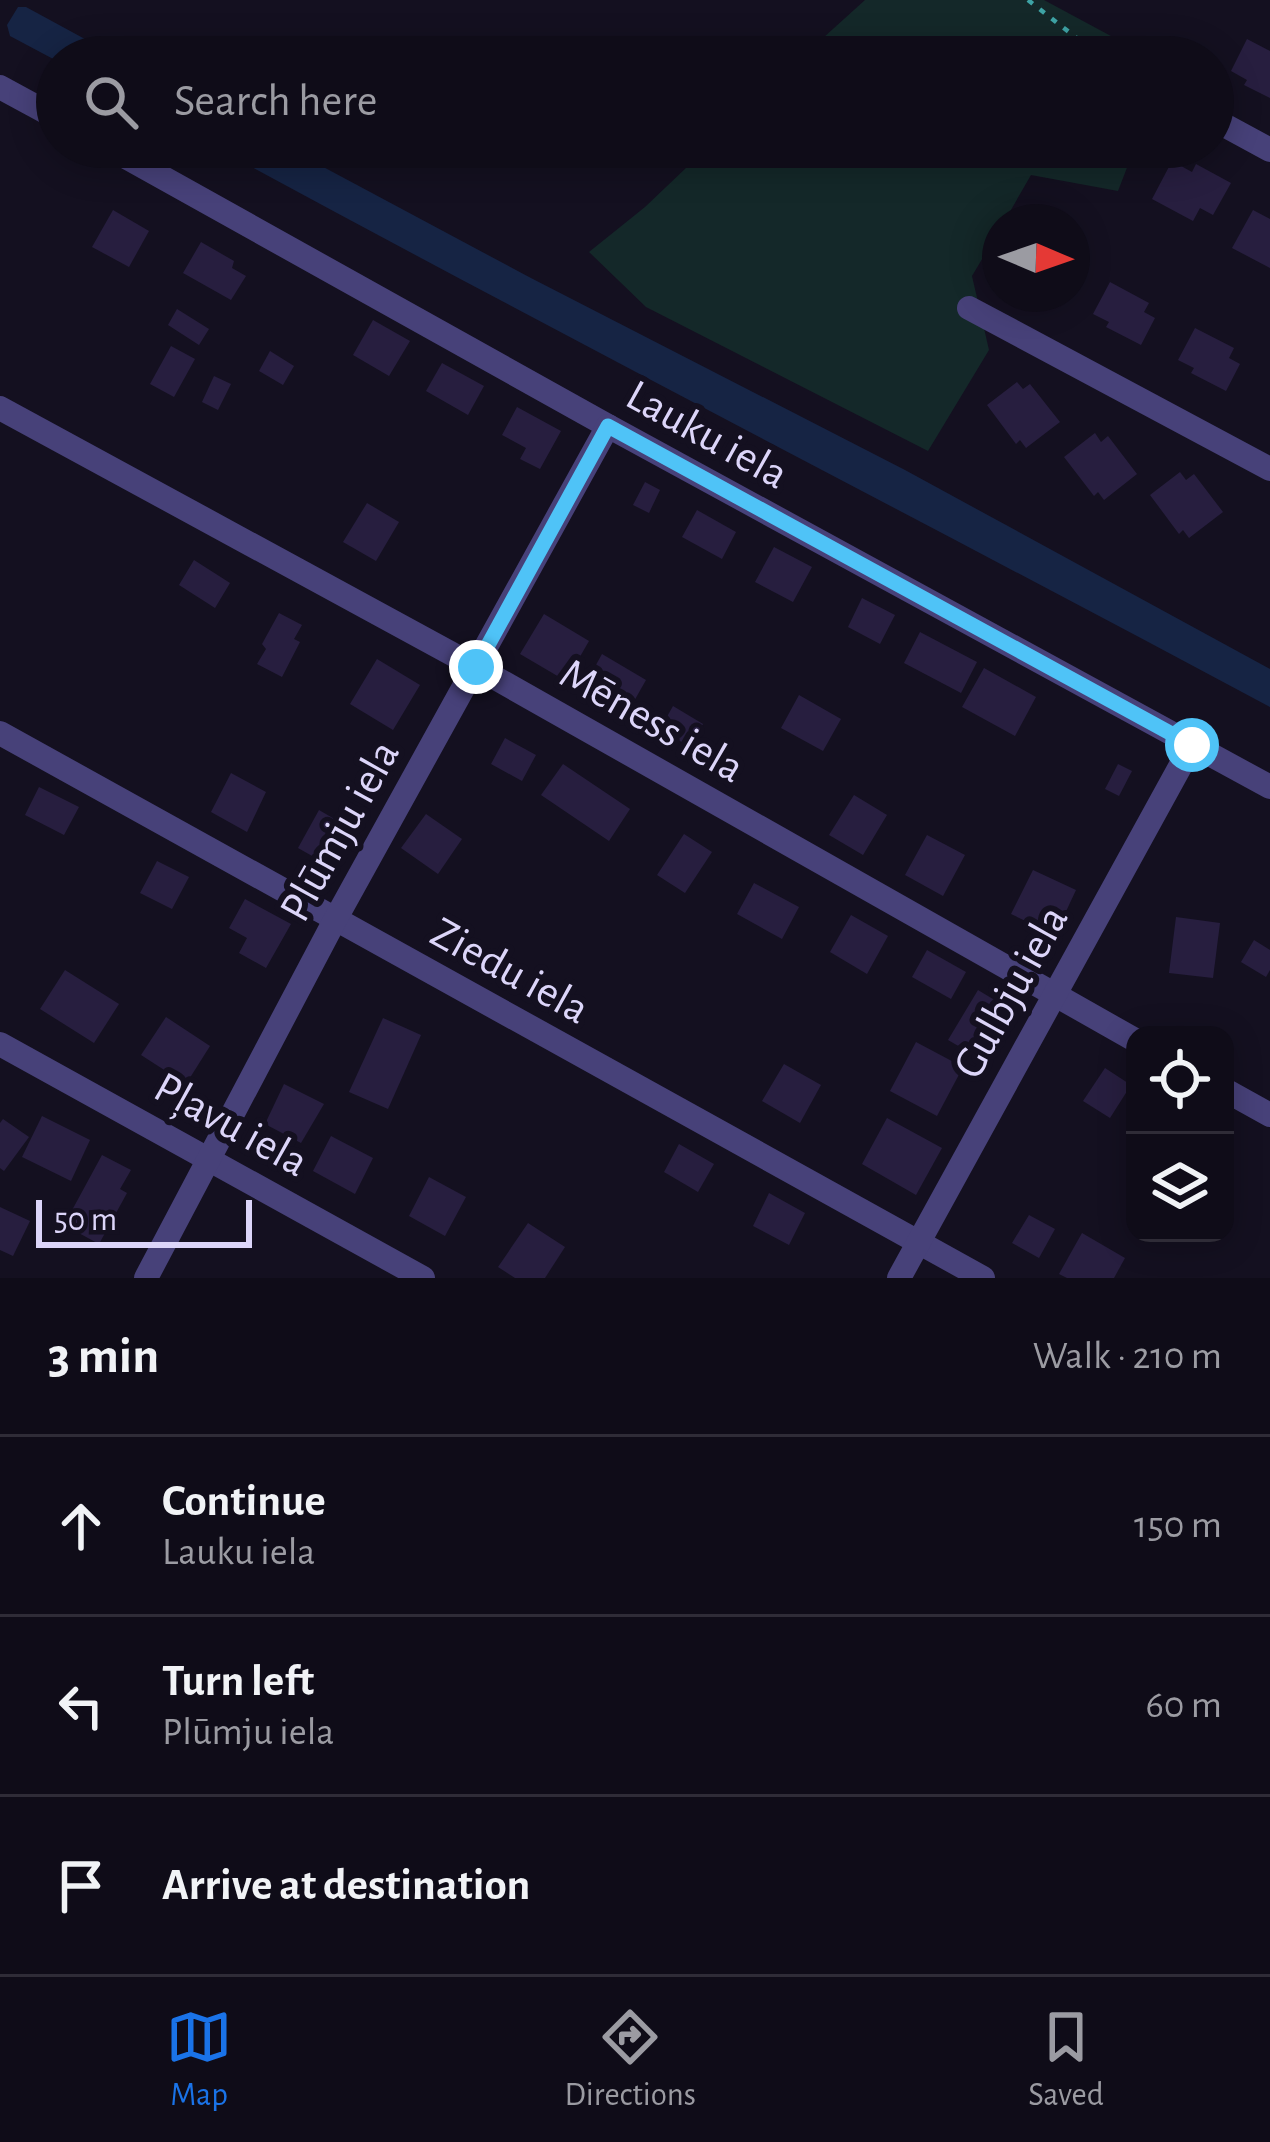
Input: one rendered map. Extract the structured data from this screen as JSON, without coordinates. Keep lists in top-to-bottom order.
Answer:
{
  "streets": {
    "street": [
      "Lauku iela",
      "Mēness iela",
      "Plūmju iela",
      "Ziedu iela",
      "Gulbju iela",
      "Pļavu iela"
    ]
  },
  "crossings": [
    ["Lauku iela", "Plūmju iela"],
    ["Lauku iela", "Gulbju iela"],
    ["Mēness iela", "Plūmju iela"],
    ["Mēness iela", "Gulbju iela"],
    ["Plūmju iela", "Ziedu iela"],
    ["Plūmju iela", "Pļavu iela"],
    ["Ziedu iela", "Gulbju iela"]
  ],
  "scale_bar": "50 m",
  "north": "right",
  "page": {
    "search": "Search here",
    "scale": "50 m",
    "heading": ["3 min", "Walk · 210 m"],
    "list": [
      ["Continue", "Lauku iela", "150 m"],
      ["Turn left", "Plūmju iela", "60 m"],
      "Arrive at destination"
    ],
    "nav": ["Map", "Directions", "Saved"]
  }
}
